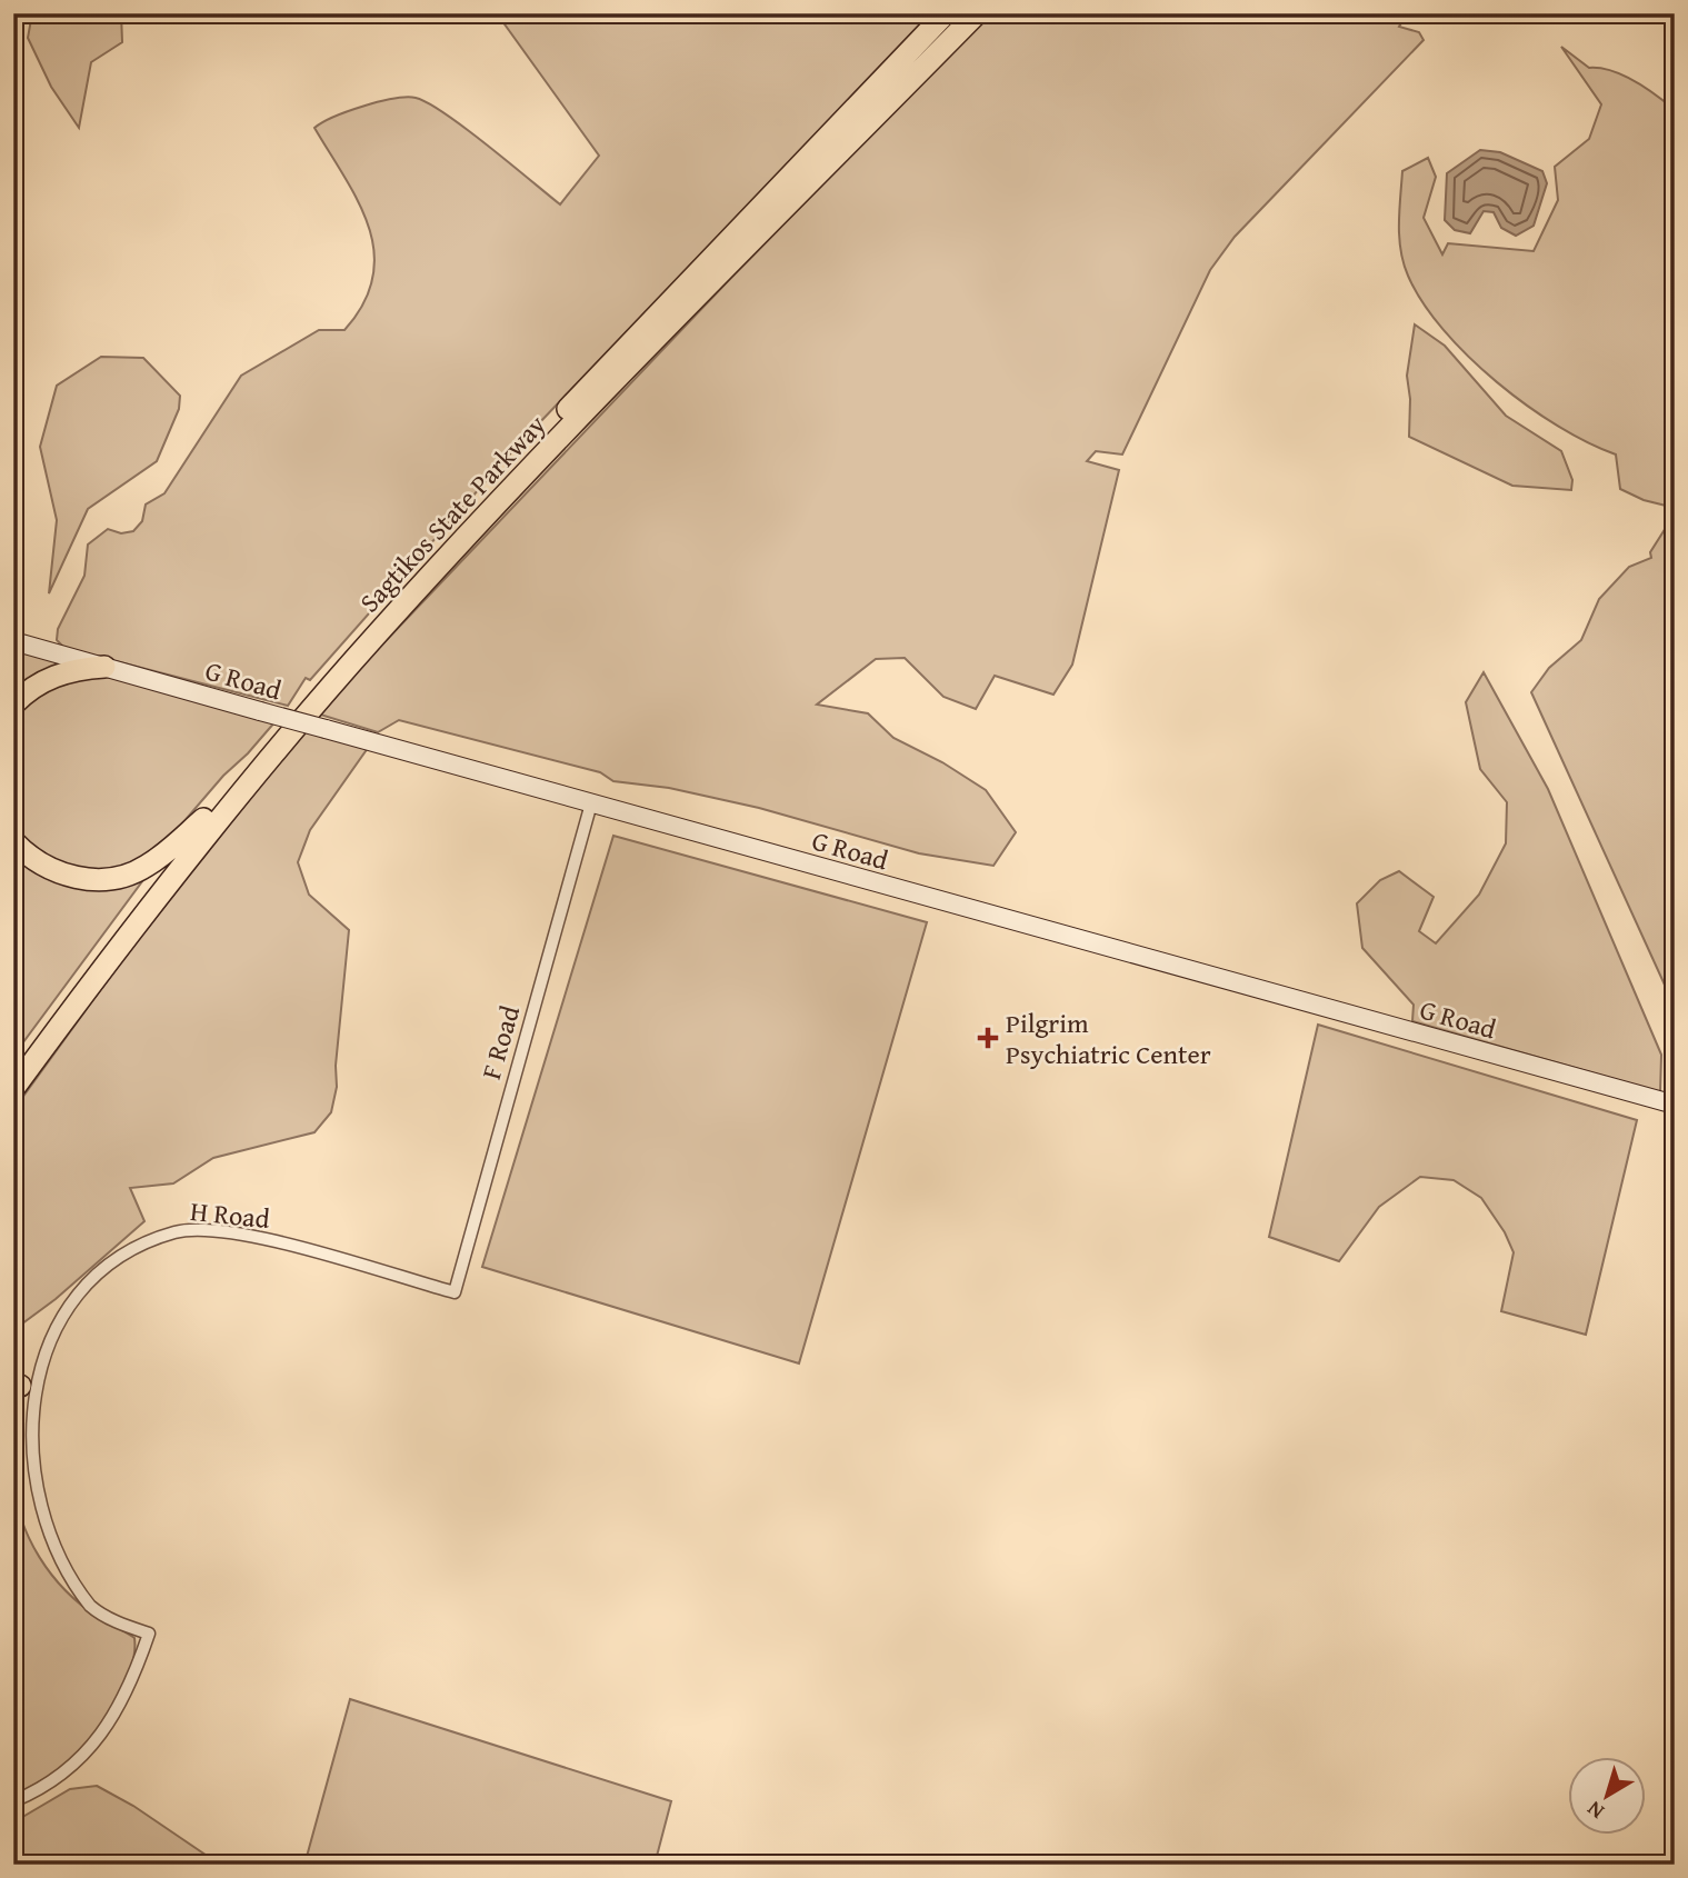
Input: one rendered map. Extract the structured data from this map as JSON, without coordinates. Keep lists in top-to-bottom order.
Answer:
{
  "streets": {
    "highway": ["Sagtikos State Parkway"],
    "street": ["G Road", "F Road", "H Road"]
  },
  "crossings": [
    ["G Road", "F Road"],
    ["F Road", "H Road"]
  ],
  "places": {
    "health": ["Pilgrim Psychiatric Center"]
  },
  "north": "bottom left"
}
